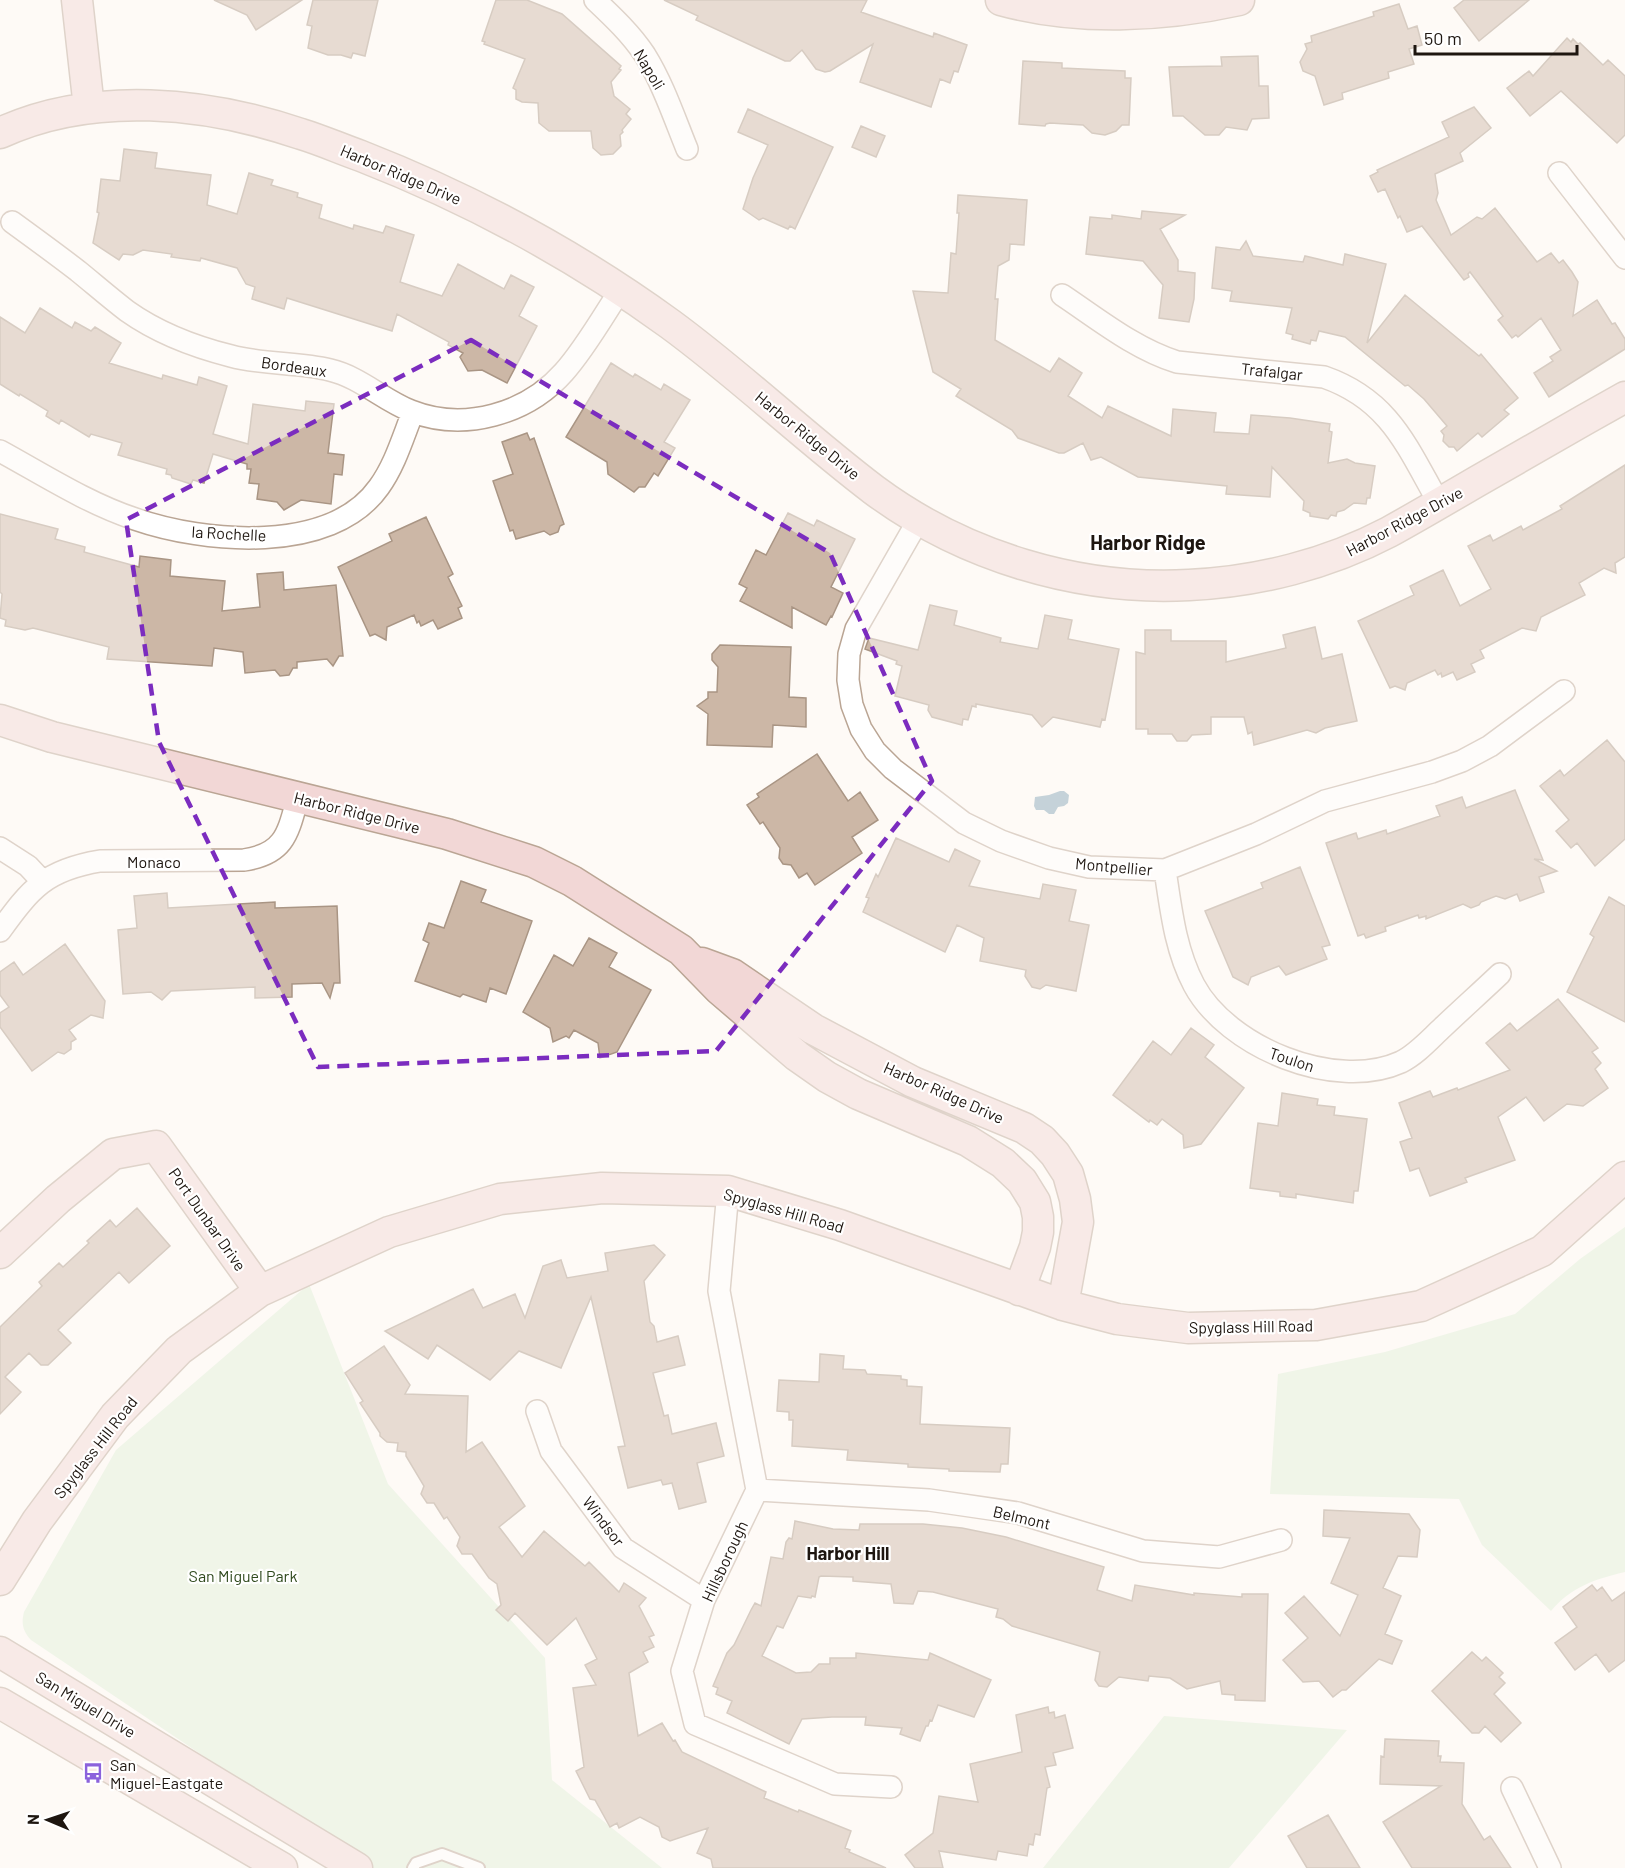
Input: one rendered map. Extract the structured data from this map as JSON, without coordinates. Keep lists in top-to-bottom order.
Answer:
{
  "streets": {
    "street": [
      "Napoli",
      "Harbor Ridge Drive",
      "Bordeaux",
      "Trafalgar",
      "la Rochelle",
      "Monaco",
      "Montpellier",
      "Toulon",
      "Spyglass Hill Road",
      "Port Dunbar Drive",
      "Belmont",
      "Windsor",
      "Hillsborough",
      "San Miguel Drive"
    ]
  },
  "crossings": [
    ["Harbor Ridge Drive", "Bordeaux"],
    ["Harbor Ridge Drive", "Trafalgar"],
    ["Harbor Ridge Drive", "Monaco"],
    ["Harbor Ridge Drive", "Montpellier"],
    ["Harbor Ridge Drive", "Spyglass Hill Road"],
    ["Bordeaux", "la Rochelle"],
    ["Montpellier", "Toulon"],
    ["Spyglass Hill Road", "Port Dunbar Drive"],
    ["Belmont", "Hillsborough"],
    ["Windsor", "Hillsborough"]
  ],
  "districts": ["Harbor Ridge", "Harbor Hill"],
  "parks": ["San Miguel Park"],
  "places": {
    "bus stop": ["San Miguel-Eastgate"]
  },
  "scale_bar": "50 m",
  "north": "left"
}
